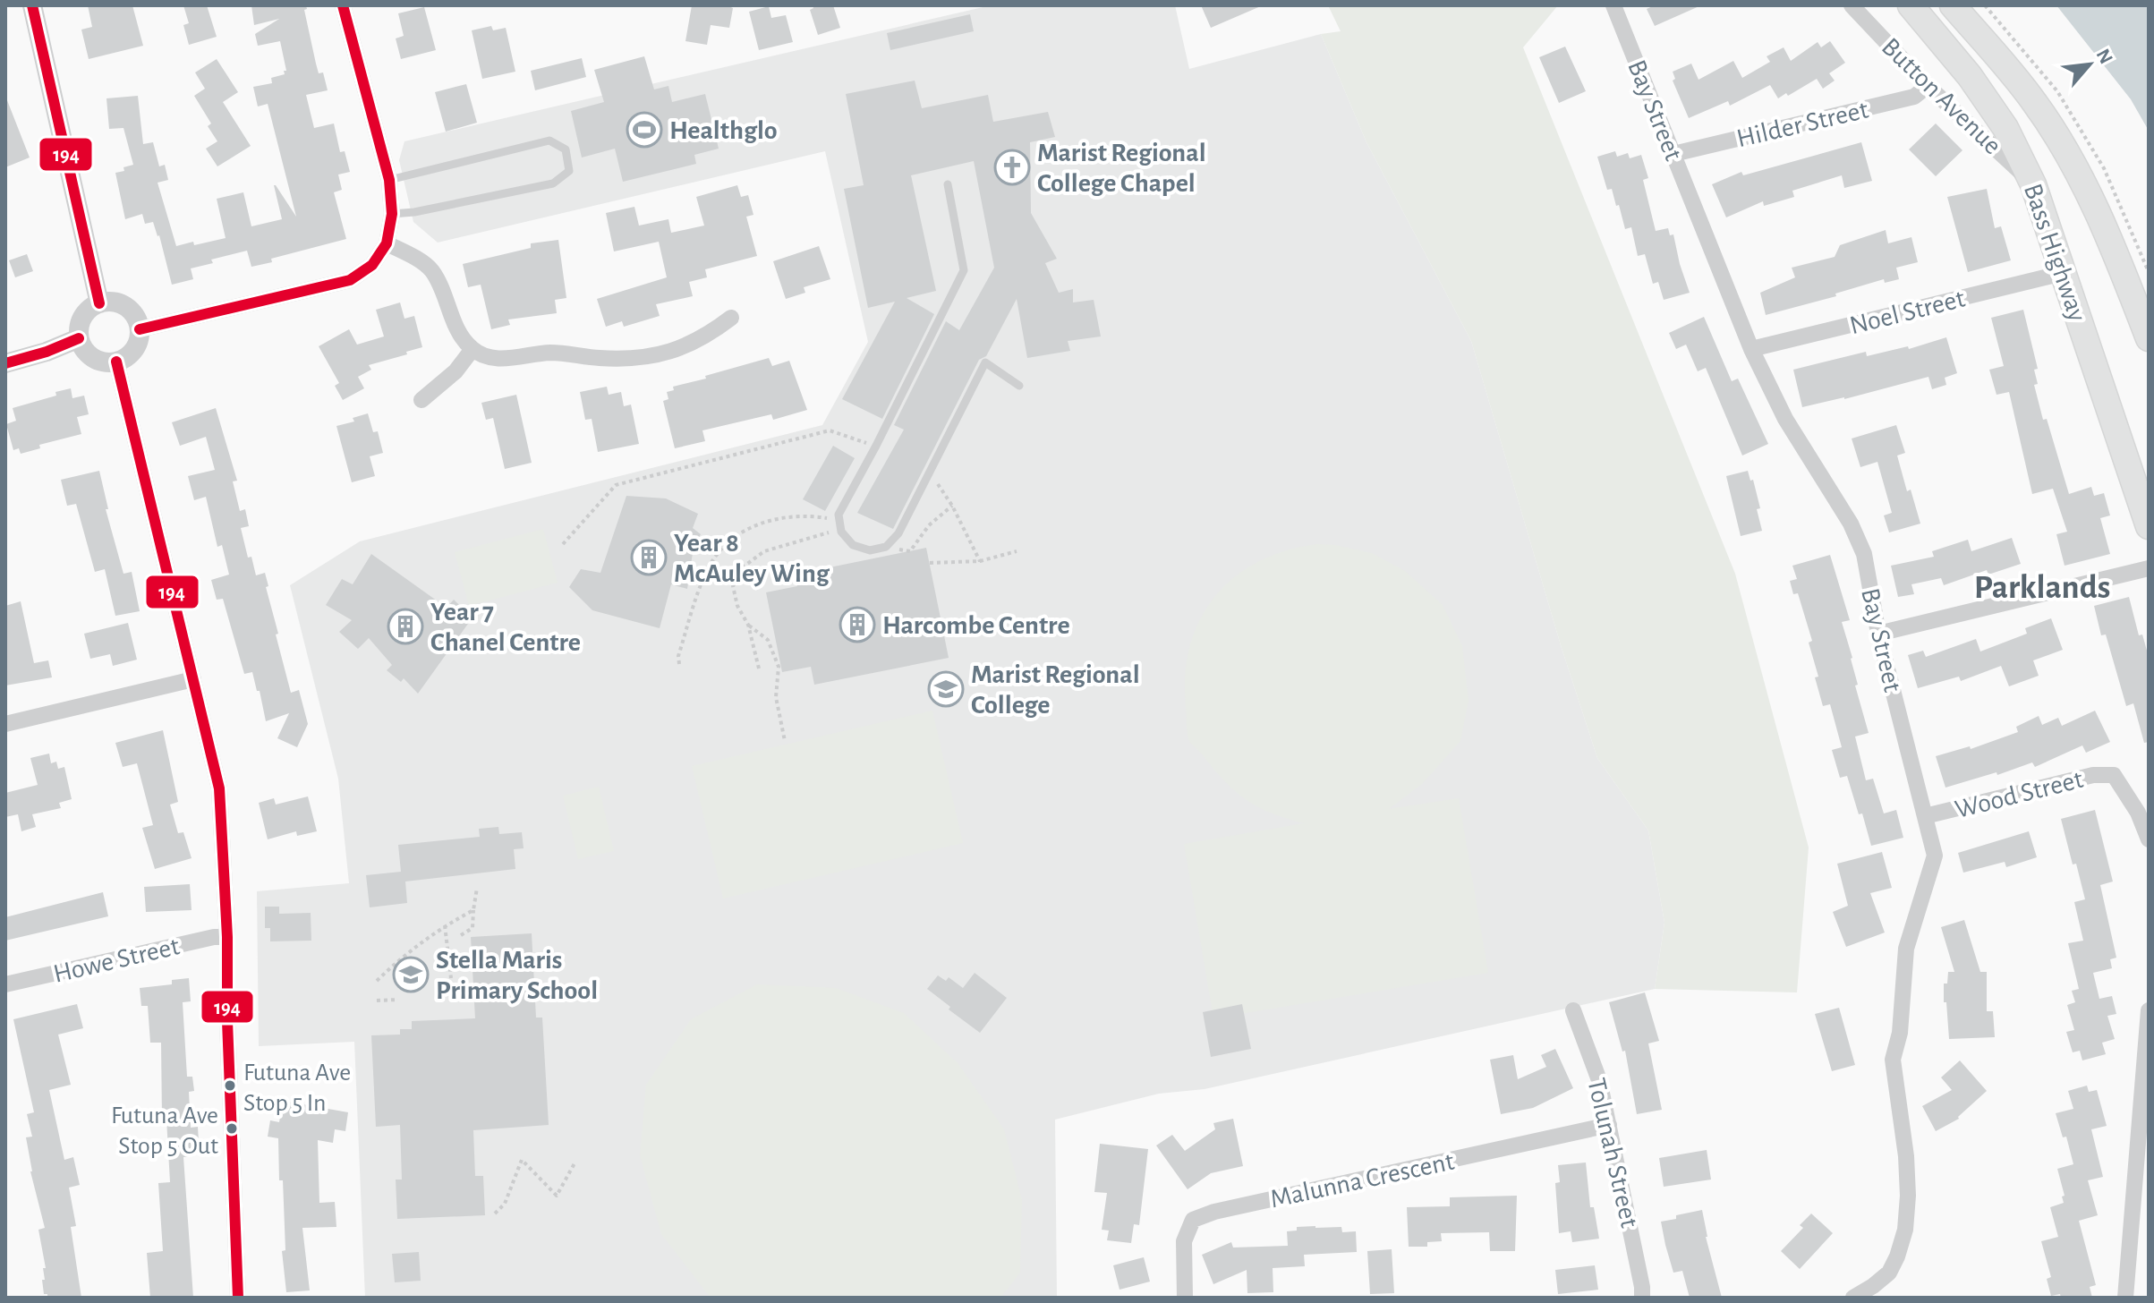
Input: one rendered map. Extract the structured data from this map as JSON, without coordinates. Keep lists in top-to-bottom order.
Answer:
{
  "streets": {
    "highway": ["Bass Highway"],
    "street": [
      "Button Avenue",
      "Bay Street",
      "Hilder Street",
      "Noel Street",
      "Wood Street",
      "Howe Street",
      "Tolunah Street",
      "Malunna Crescent"
    ]
  },
  "crossings": [
    ["Button Avenue", "Hilder Street"],
    ["Button Avenue", "Bass Highway"],
    ["Bay Street", "Hilder Street"],
    ["Bay Street", "Noel Street"],
    ["Bay Street", "Wood Street"],
    ["Bass Highway", "Noel Street"],
    ["Tolunah Street", "Malunna Crescent"]
  ],
  "districts": ["Parklands"],
  "places": {
    "sports": ["Healthglo"],
    "church": ["Marist Regional College Chapel"],
    "building": ["Year 8 McAuley Wing", "Harcombe Centre", "Year 7 Chanel Centre"],
    "school or university": ["Marist Regional College", "Stella Maris Primary School"],
    "other": ["Futuna Ave Stop 5 In", "Futuna Ave Stop 5 Out"]
  },
  "lines": ["transit line 194"],
  "north": "top right"
}
